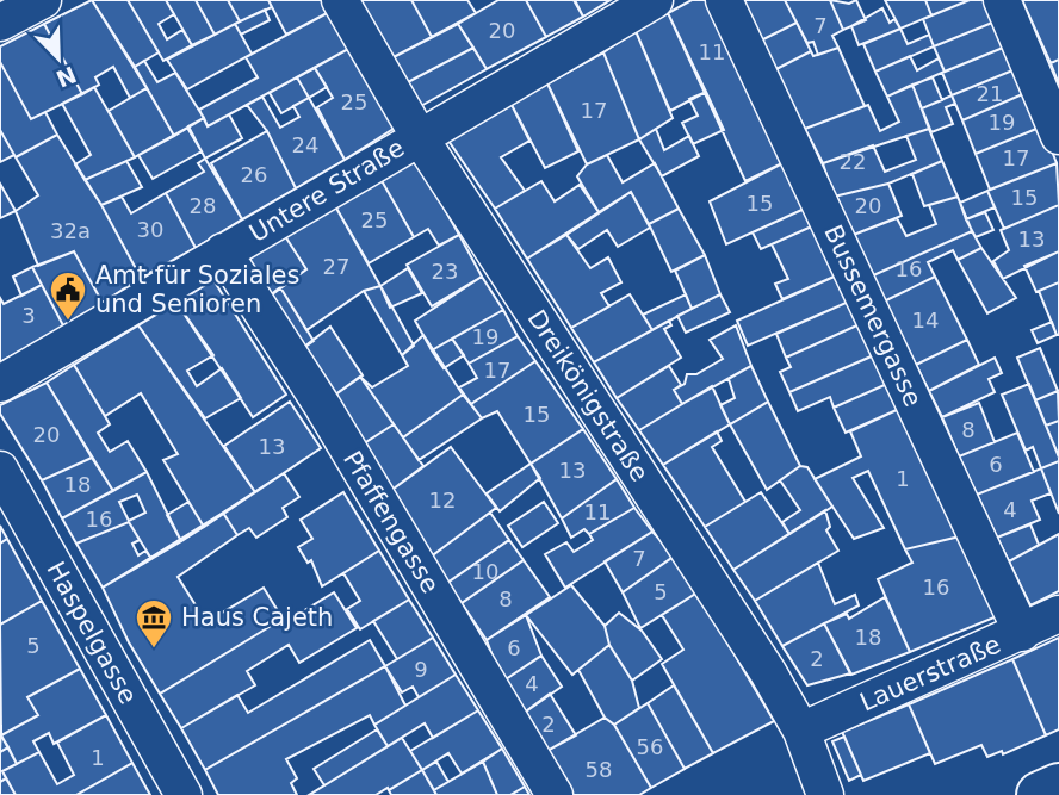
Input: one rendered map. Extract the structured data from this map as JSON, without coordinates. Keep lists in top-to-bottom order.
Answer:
{
  "streets": {
    "street": [
      "Untere Straße",
      "Bussemergasse",
      "Dreikönigstraße",
      "Pfaffengasse",
      "Haspelgasse",
      "Lauerstraße"
    ]
  },
  "crossings": [
    ["Untere Straße", "Dreikönigstraße"],
    ["Untere Straße", "Pfaffengasse"],
    ["Bussemergasse", "Lauerstraße"],
    ["Dreikönigstraße", "Lauerstraße"]
  ],
  "places": {
    "public building": ["Amt für Soziales und Senioren"],
    "museum": ["Haus Cajeth"]
  },
  "house_numbers": [
    "7",
    "20",
    "11",
    "21",
    "25",
    "17",
    "19",
    "24",
    "17",
    "22",
    "26",
    "15",
    "15",
    "28",
    "20",
    "25",
    "30",
    "32a",
    "13",
    "27",
    "16",
    "23",
    "3",
    "14",
    "19",
    "17",
    "15",
    "8",
    "20",
    "13",
    "6",
    "13",
    "1",
    "18",
    "12",
    "4",
    "11",
    "16",
    "7",
    "10",
    "16",
    "5",
    "8",
    "18",
    "5",
    "6",
    "2",
    "9",
    "4",
    "2",
    "56",
    "1",
    "58"
  ],
  "north": "bottom right"
}
